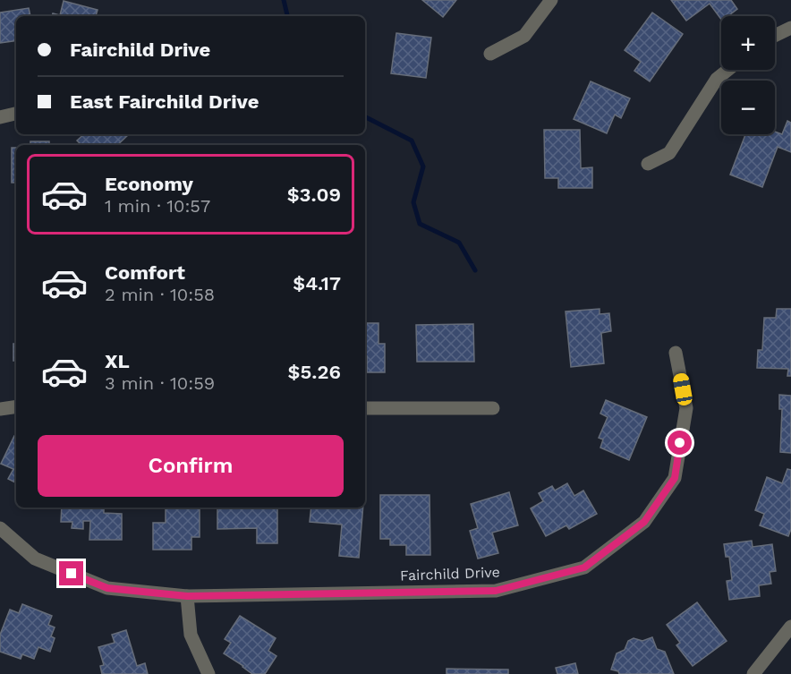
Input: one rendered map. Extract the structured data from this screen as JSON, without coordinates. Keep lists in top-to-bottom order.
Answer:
{
  "streets": {
    "street": ["Fairchild Drive"]
  },
  "page": {
    "map_buttons": ["+", "−"],
    "banner": ["Fairchild Drive", "East Fairchild Drive"],
    "list": [
      {
        "name": "Economy",
        "note": "1 min · 10:57",
        "value": "$3.09"
      },
      {
        "name": "Comfort",
        "note": "2 min · 10:58",
        "value": "$4.17"
      },
      {
        "name": "XL",
        "note": "3 min · 10:59",
        "value": "$5.26"
      }
    ],
    "buttons": "Confirm"
  }
}
